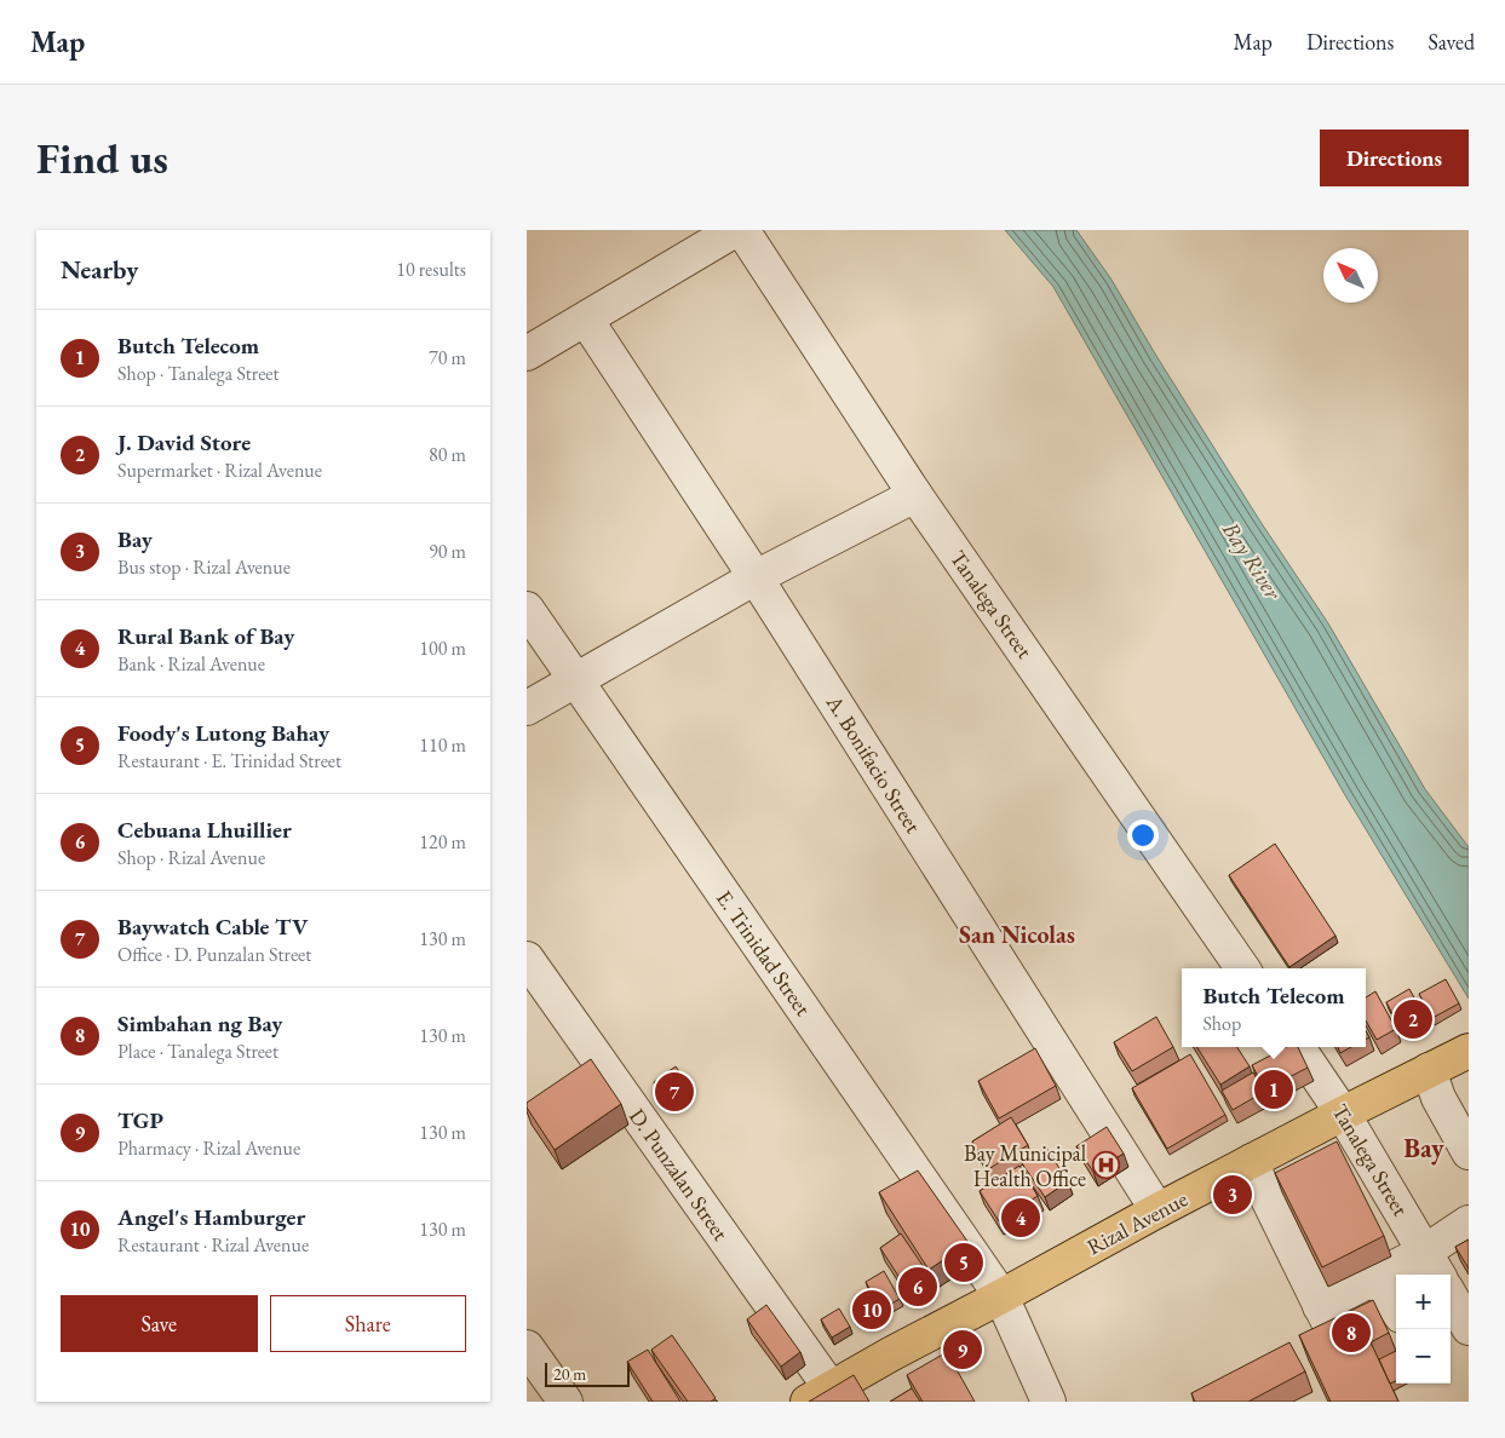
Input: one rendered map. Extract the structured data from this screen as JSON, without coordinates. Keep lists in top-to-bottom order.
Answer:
{
  "streets": {
    "main road": ["Rizal Avenue"],
    "street": [
      "Tanalega Street",
      "A. Bonifacio Street",
      "E. Trinidad Street",
      "D. Punzalan Street"
    ]
  },
  "crossings": [
    ["Tanalega Street", "Rizal Avenue"],
    ["A. Bonifacio Street", "Rizal Avenue"],
    ["E. Trinidad Street", "Rizal Avenue"],
    ["D. Punzalan Street", "Rizal Avenue"]
  ],
  "districts": ["San Nicolas", "Bay"],
  "water": ["Bay River"],
  "places": {
    "hospital": ["Bay Municipal Health Office"]
  },
  "scale_bar": "20 m",
  "north": "top left",
  "page": {
    "header": "Map",
    "nav": ["Map", "Directions", "Saved"],
    "buttons": [
      "Directions",
      ["Save", "Share"]
    ],
    "title": "Find us",
    "heading": ["Nearby", "10 results"],
    "list": [
      {
        "mark": "1",
        "name": "Butch Telecom",
        "note": "Shop · Tanalega Street",
        "value": "70 m"
      },
      {
        "mark": "2",
        "name": "J. David Store",
        "note": "Supermarket · Rizal Avenue",
        "value": "80 m"
      },
      {
        "mark": "3",
        "name": "Bay",
        "note": "Bus stop · Rizal Avenue",
        "value": "90 m"
      },
      {
        "mark": "4",
        "name": "Rural Bank of Bay",
        "note": "Bank · Rizal Avenue",
        "value": "100 m"
      },
      {
        "mark": "5",
        "name": "Foody's Lutong Bahay",
        "note": "Restaurant · E. Trinidad Street",
        "value": "110 m"
      },
      {
        "mark": "6",
        "name": "Cebuana Lhuillier",
        "note": "Shop · Rizal Avenue",
        "value": "120 m"
      },
      {
        "mark": "7",
        "name": "Baywatch Cable TV",
        "note": "Office · D. Punzalan Street",
        "value": "130 m"
      },
      {
        "mark": "8",
        "name": "Simbahan ng Bay",
        "note": "Place · Tanalega Street",
        "value": "130 m"
      },
      {
        "mark": "9",
        "name": "TGP",
        "note": "Pharmacy · Rizal Avenue",
        "value": "130 m"
      },
      {
        "mark": "10",
        "name": "Angel's Hamburger",
        "note": "Restaurant · Rizal Avenue",
        "value": "130 m"
      }
    ],
    "popup": ["Butch Telecom", "Shop"],
    "pins": [
      "2",
      "1",
      "7",
      "3",
      "4",
      "5",
      "6",
      "10",
      "8",
      "9"
    ],
    "map_buttons": ["+", "−"],
    "scale": "20 m"
  }
}
